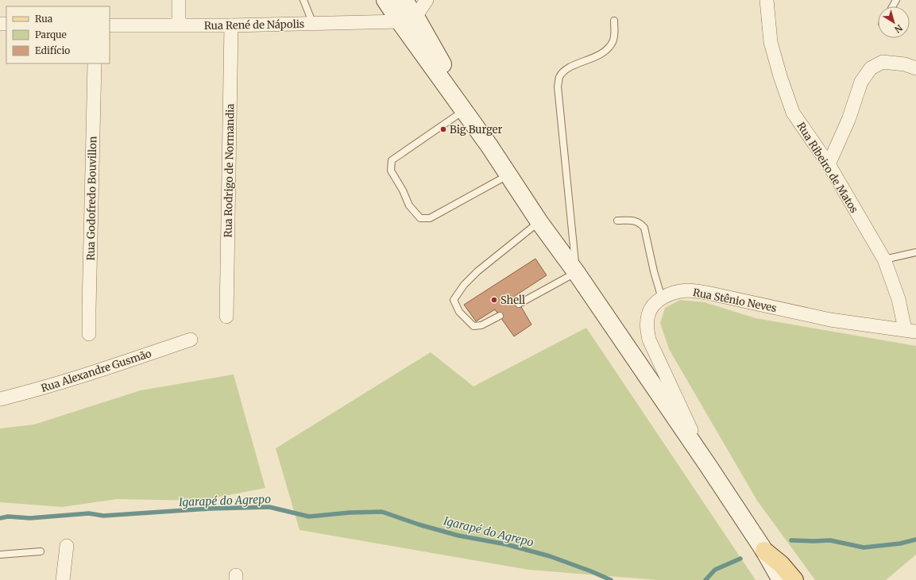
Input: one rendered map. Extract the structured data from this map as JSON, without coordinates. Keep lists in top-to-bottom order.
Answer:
{
  "streets": {
    "street": [
      "Rua René de Nápolis",
      "Rua Ribeiro de Matos",
      "Rua Rodrigo de Normandia",
      "Rua Godofredo Bouvillon",
      "Rua Stênio Neves",
      "Rua Alexandre Gusmão"
    ]
  },
  "crossings": [
    ["Rua René de Nápolis", "Rua Rodrigo de Normandia"],
    ["Rua Ribeiro de Matos", "Rua Stênio Neves"]
  ],
  "water": ["Igarapé do Agrepo"],
  "places": ["Big Burger", "Shell"],
  "legend": ["Rua", "Parque", "Edifício"],
  "north": "bottom right"
}
